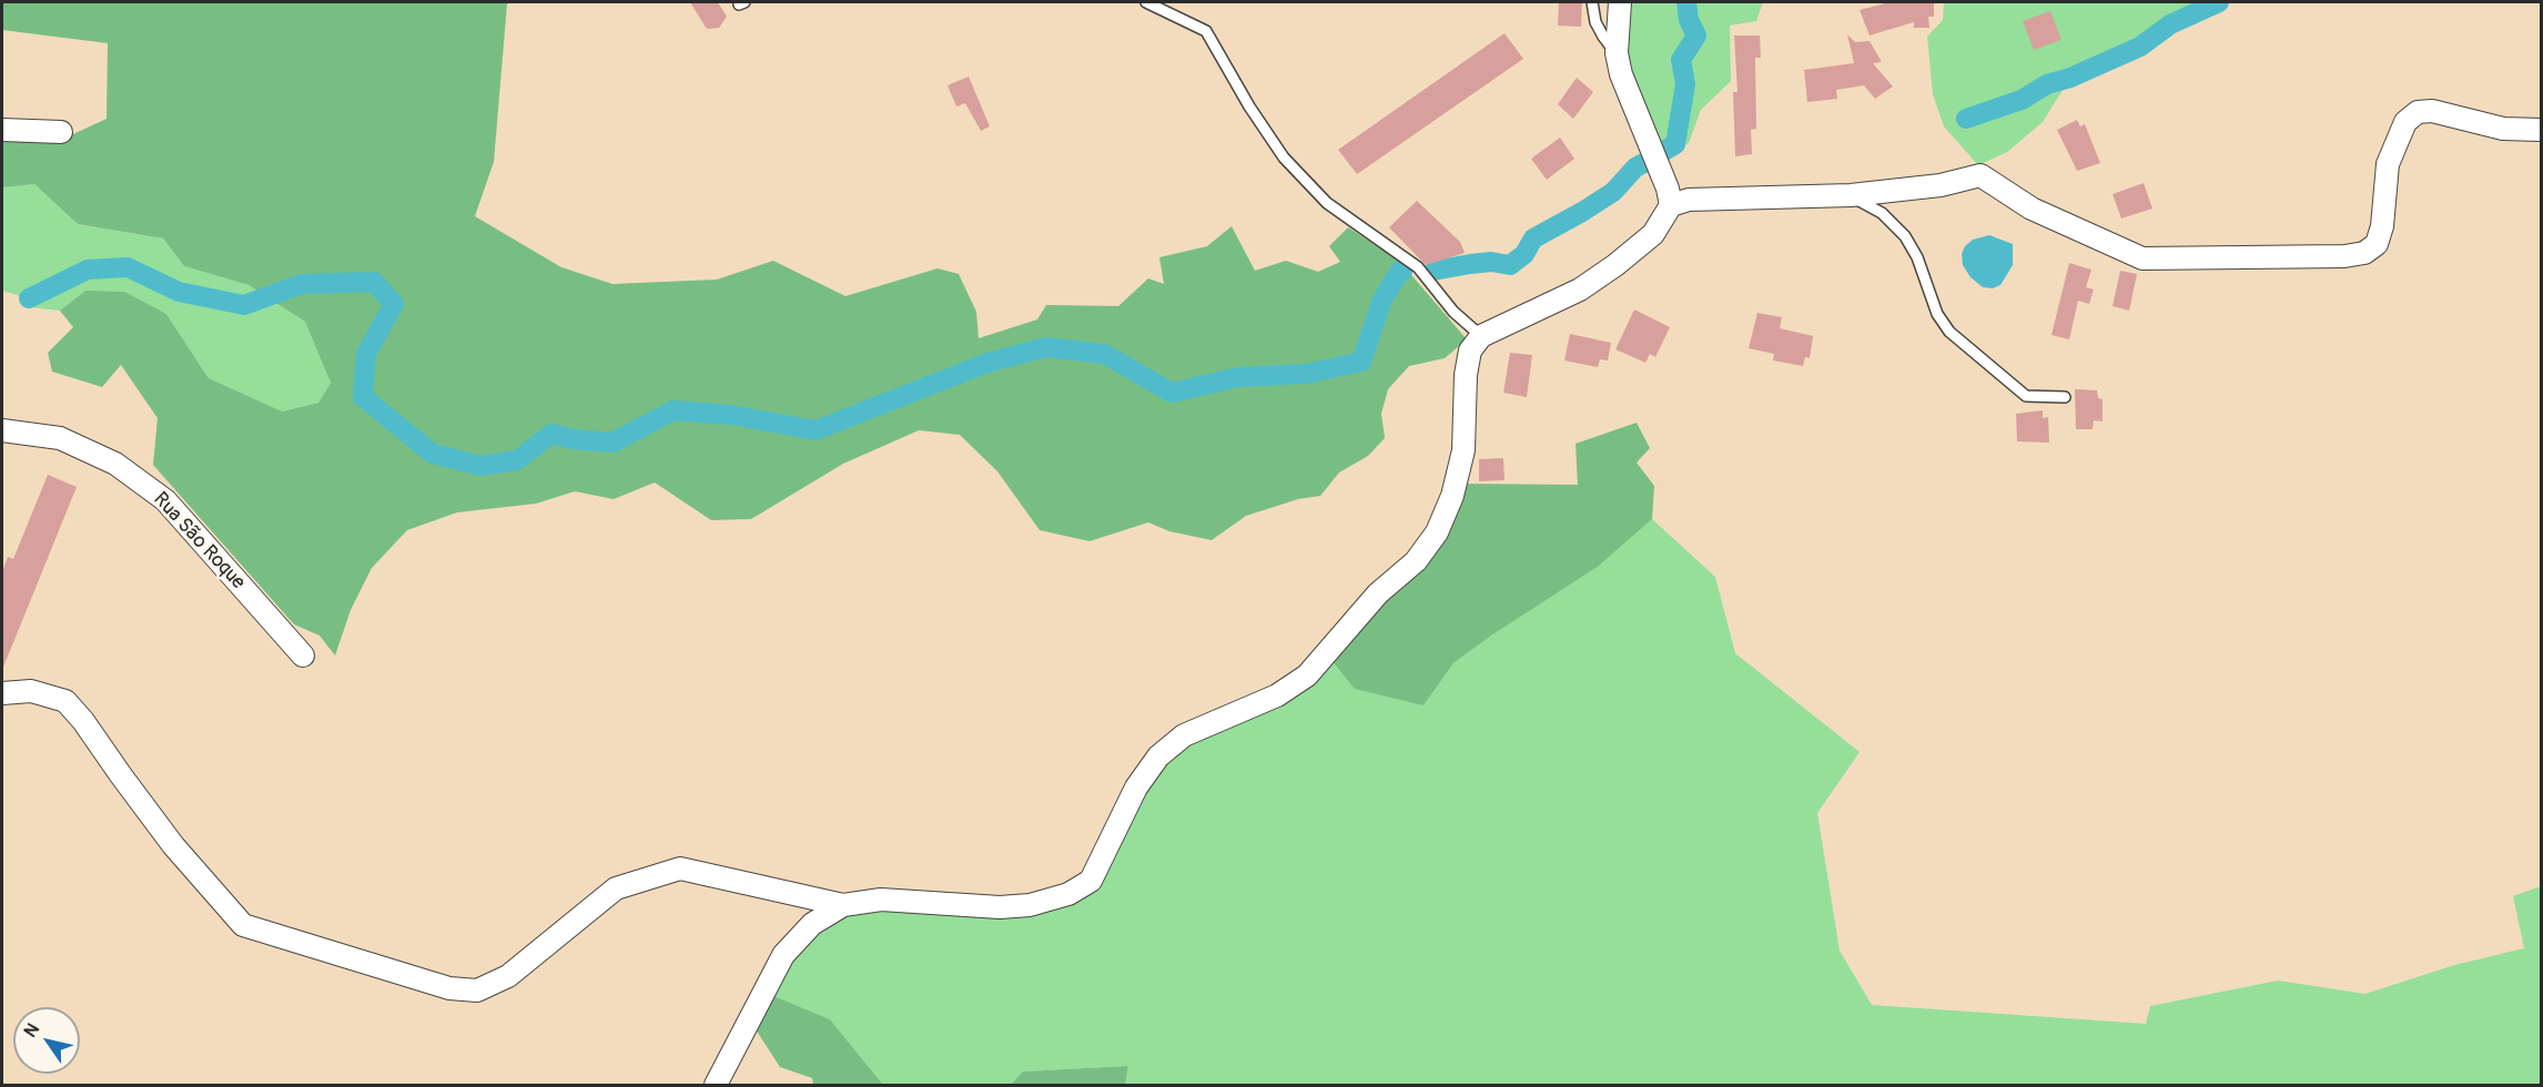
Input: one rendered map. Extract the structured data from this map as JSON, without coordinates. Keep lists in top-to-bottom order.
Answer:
{
  "streets": {
    "street": ["Rua São Roque"]
  },
  "north": "top left"
}
